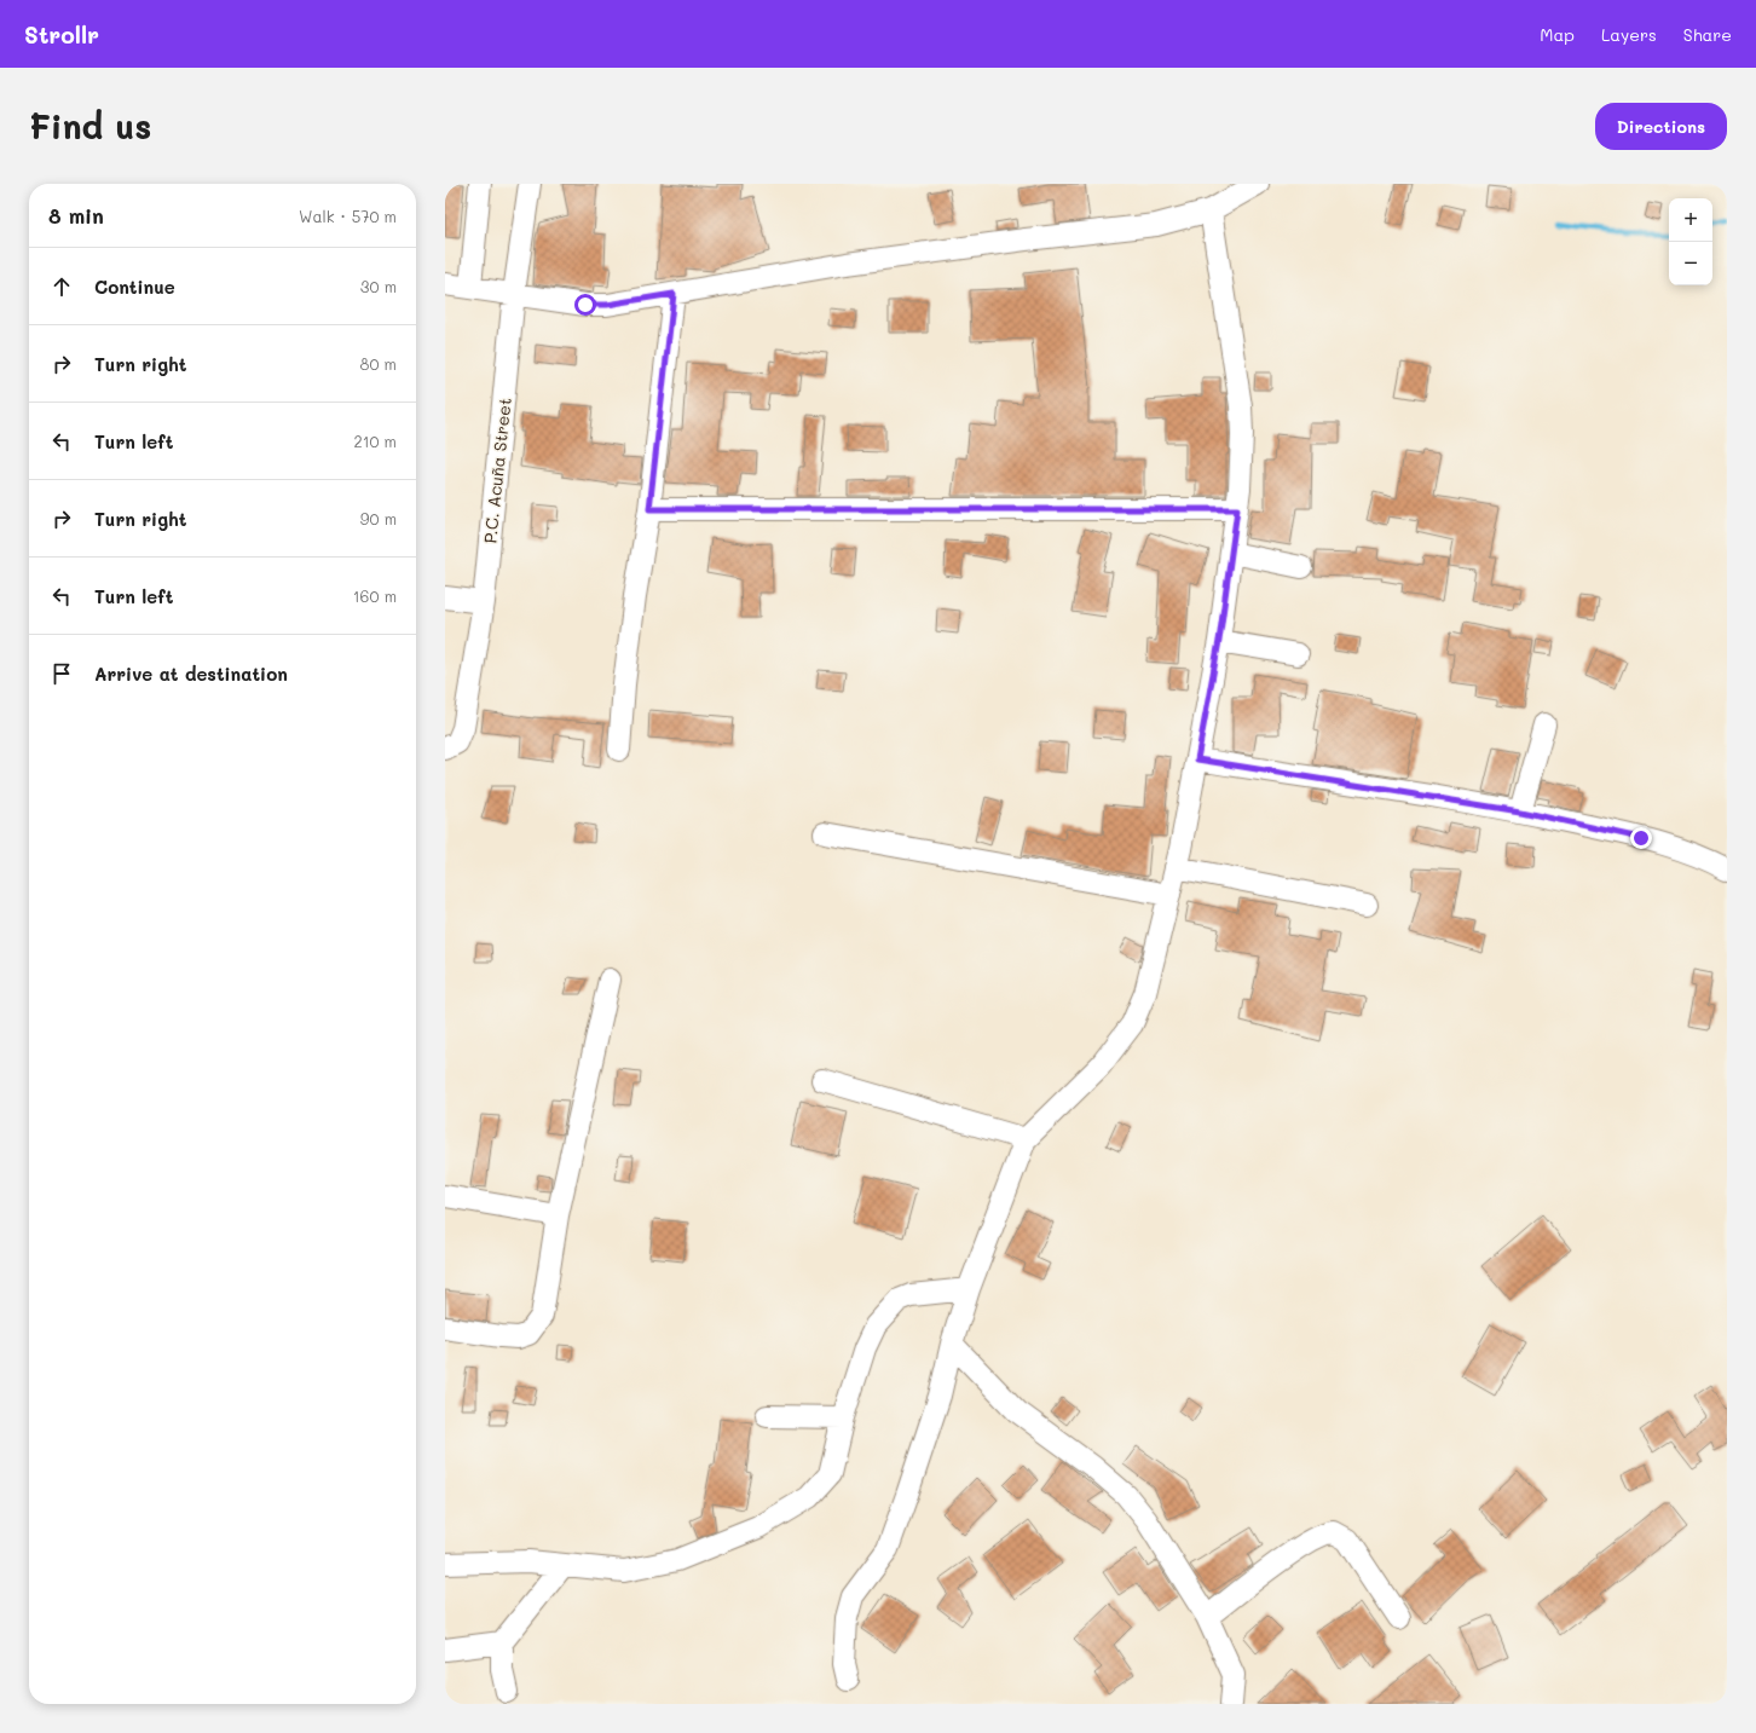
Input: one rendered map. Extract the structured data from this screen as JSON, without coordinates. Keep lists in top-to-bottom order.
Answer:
{
  "streets": {
    "street": ["P.C. Acuña Street"]
  },
  "page": {
    "header": "Strollr",
    "nav": ["Map", "Layers", "Share"],
    "buttons": "Directions",
    "title": "Find us",
    "heading": ["8 min", "Walk · 570 m"],
    "map_buttons": ["+", "−"],
    "list": [
      ["Continue", "30 m"],
      ["Turn right", "80 m"],
      ["Turn left", "210 m"],
      ["Turn right", "90 m"],
      ["Turn left", "160 m"],
      "Arrive at destination"
    ]
  }
}
